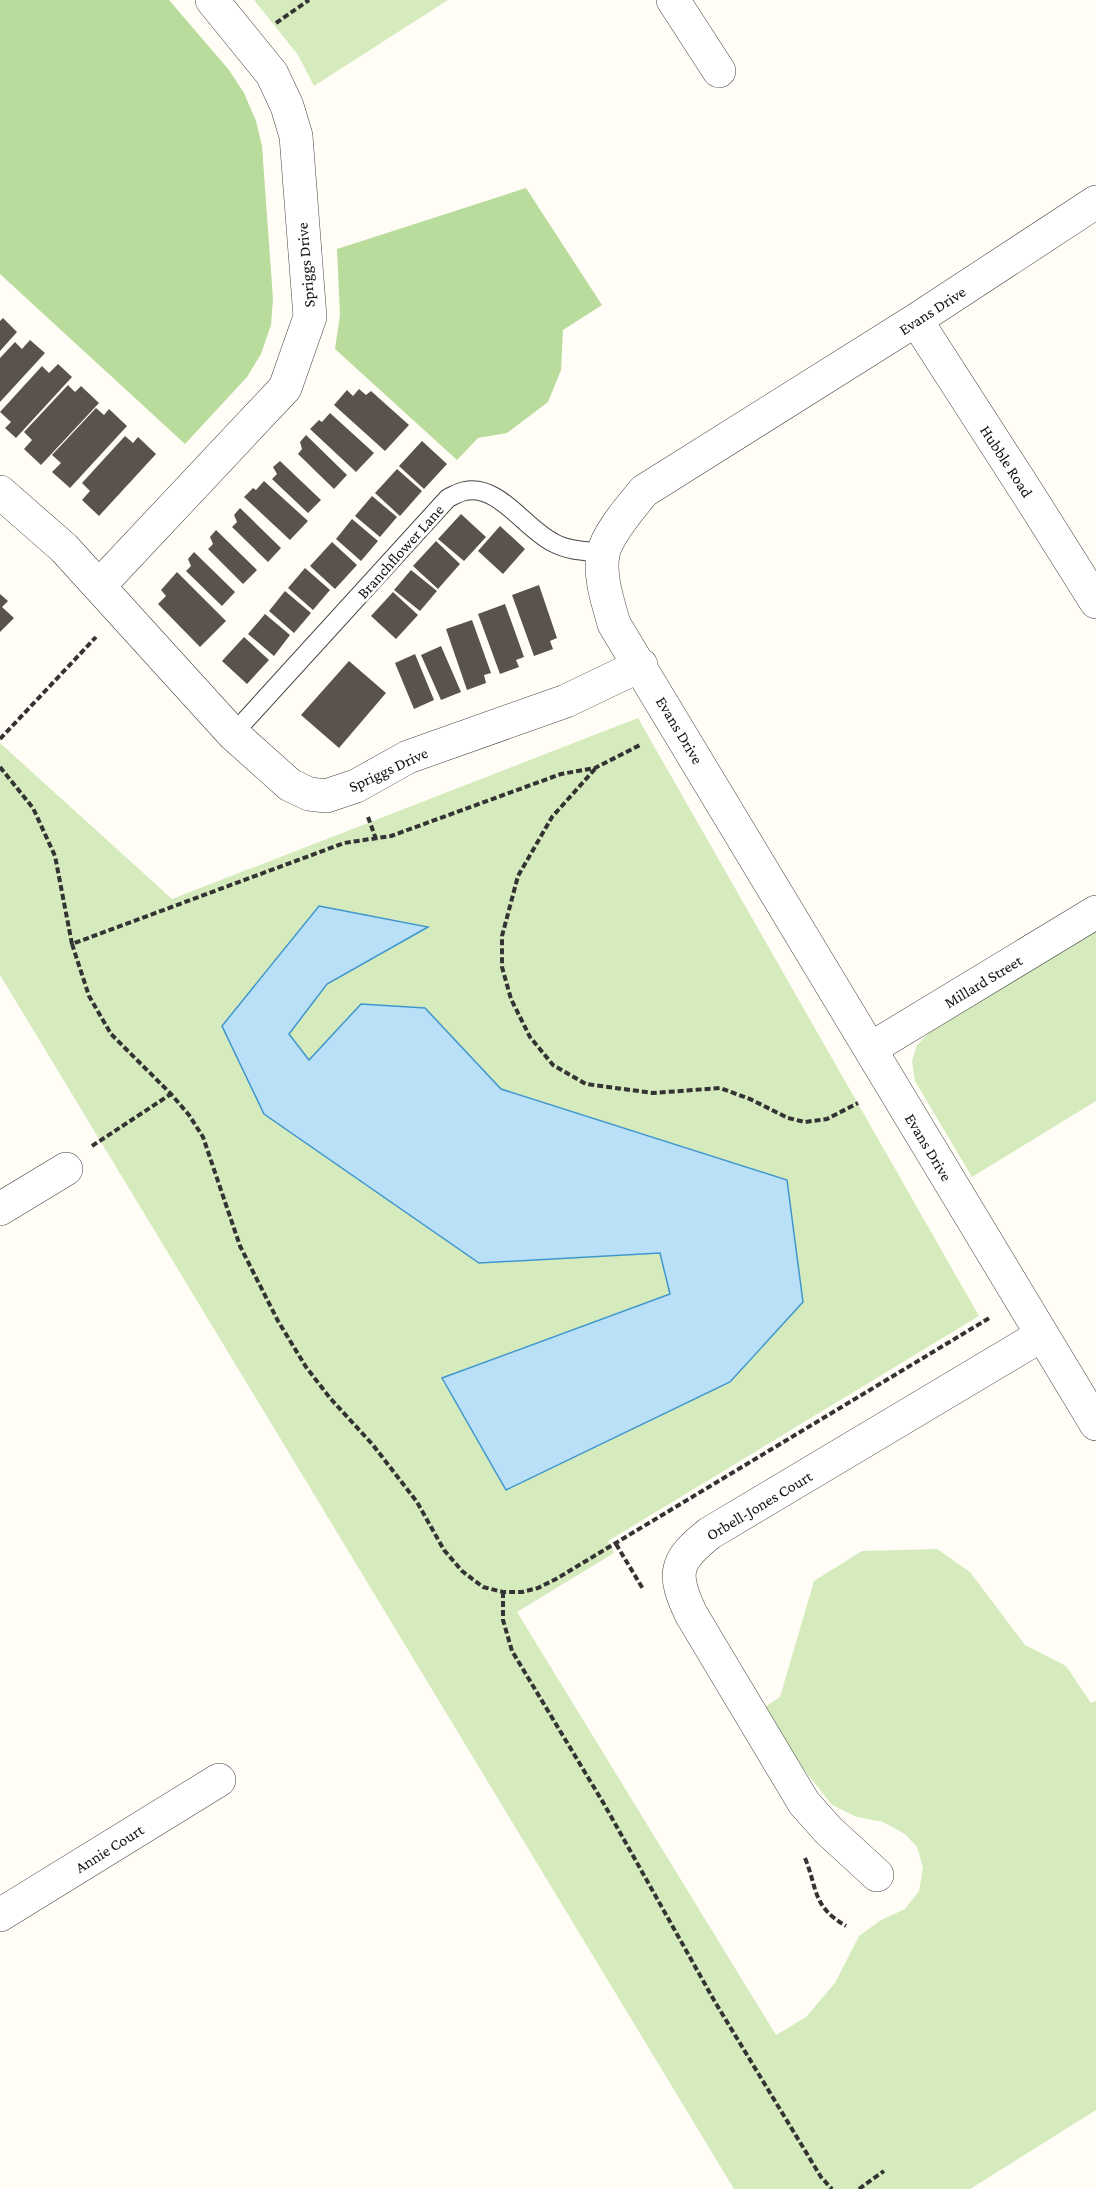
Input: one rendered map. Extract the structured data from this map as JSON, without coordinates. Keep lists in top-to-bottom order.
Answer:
{
  "streets": {
    "street": [
      "Spriggs Drive",
      "Evans Drive",
      "Hubble Road",
      "Millard Street",
      "Orbell-Jones Court",
      "Annie Court"
    ],
    "lane": ["Branchflower Lane"]
  },
  "crossings": [
    ["Spriggs Drive", "Evans Drive"],
    ["Spriggs Drive", "Branchflower Lane"],
    ["Evans Drive", "Hubble Road"],
    ["Evans Drive", "Branchflower Lane"],
    ["Evans Drive", "Millard Street"],
    ["Evans Drive", "Orbell-Jones Court"]
  ]
}
